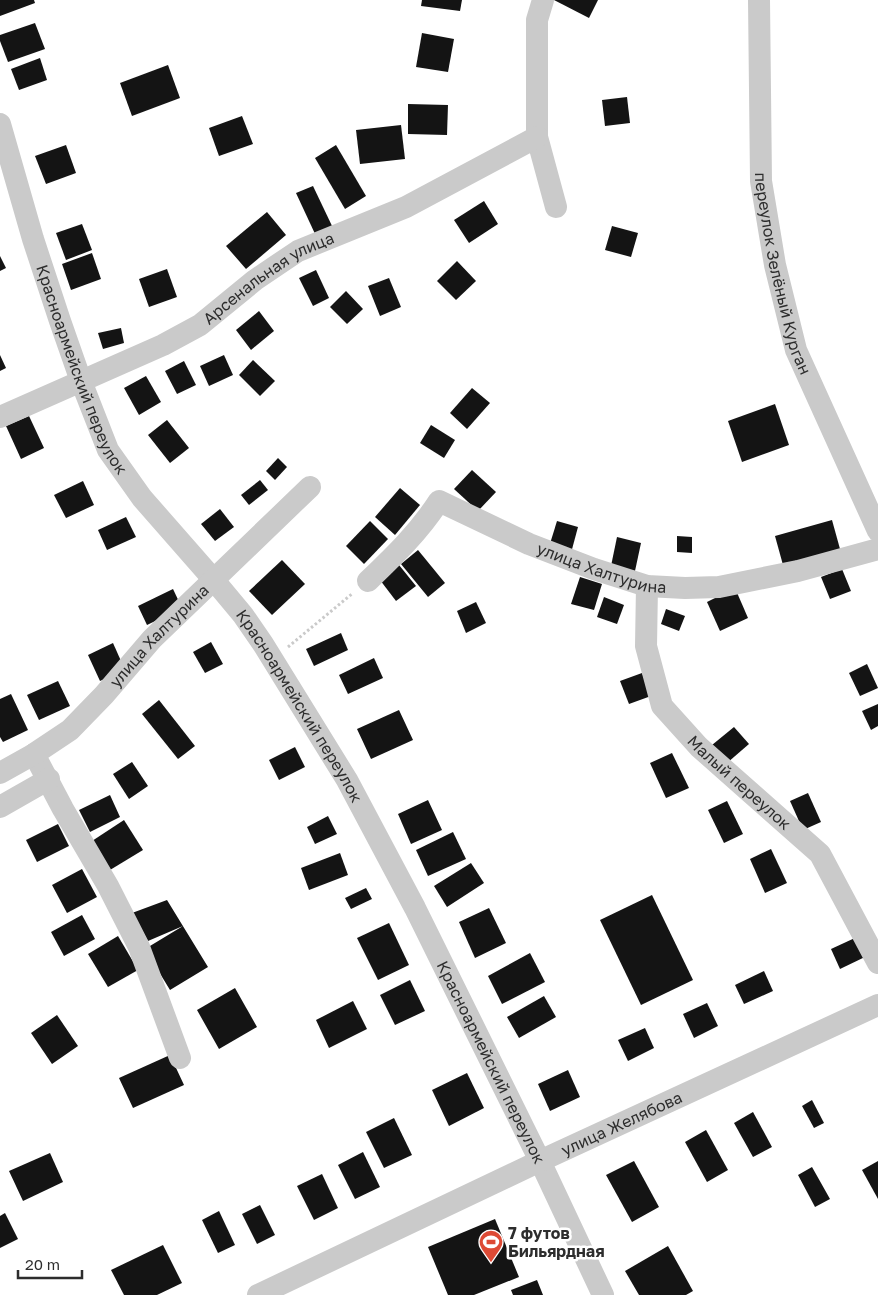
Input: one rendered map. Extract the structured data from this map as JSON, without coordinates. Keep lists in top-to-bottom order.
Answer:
{
  "streets": {
    "street": [
      "переулок Зелёный Курган",
      "Арсенальная улица",
      "Красноармейский переулок",
      "улица Халтурина",
      "Малый переулок",
      "улица Желябова"
    ]
  },
  "crossings": [
    ["Арсенальная улица", "Красноармейский переулок"],
    ["Красноармейский переулок", "улица Халтурина"],
    ["Красноармейский переулок", "улица Желябова"],
    ["улица Халтурина", "Малый переулок"]
  ],
  "places": {
    "sports": ["7 футов Бильярдная"]
  },
  "scale_bar": "20 m"
}
